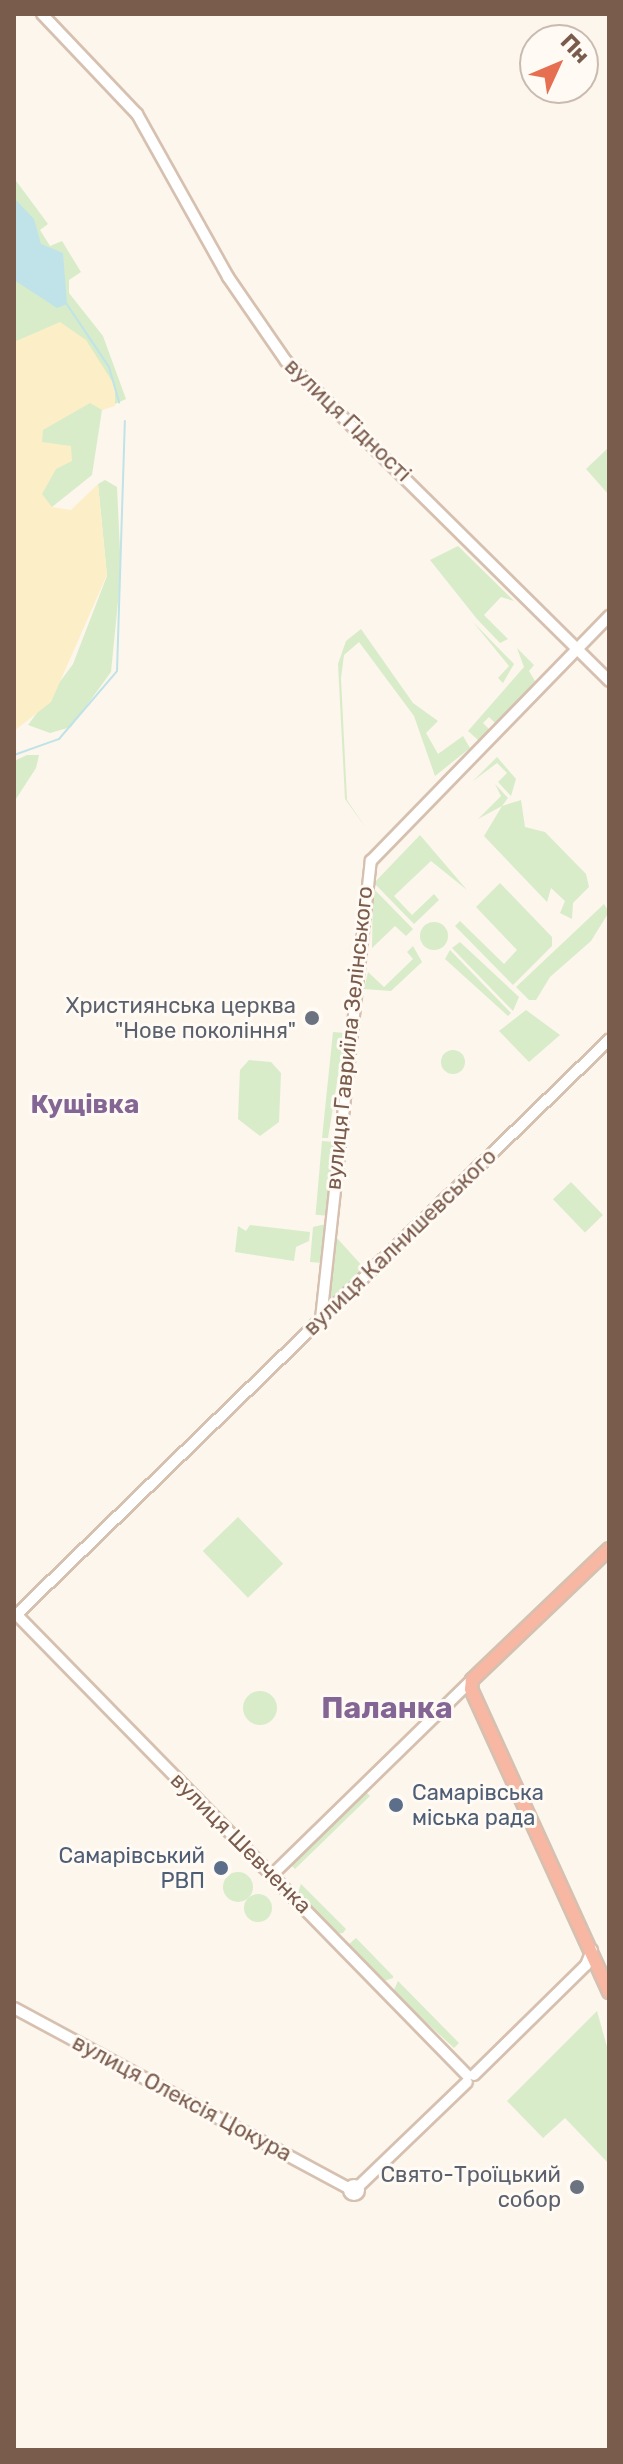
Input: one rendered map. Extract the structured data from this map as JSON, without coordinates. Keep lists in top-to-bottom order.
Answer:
{
  "streets": {
    "street": [
      "вулиця Гідності",
      "вулиця Гавриїла Зелінського",
      "вулиця Калнишевського",
      "вулиця Шевченка",
      "вулиця Олексія Цокура"
    ]
  },
  "crossings": [
    ["вулиця Гідності", "вулиця Гавриїла Зелінського"],
    ["вулиця Гавриїла Зелінського", "вулиця Калнишевського"],
    ["вулиця Калнишевського", "вулиця Шевченка"],
    ["вулиця Шевченка", "вулиця Олексія Цокура"]
  ],
  "districts": ["Кущівка", "Паланка"],
  "places": [
    "Християнська церква \"Нове покоління\"",
    "Самарівська міська рада",
    "Самарівський РВП",
    "Свято-Троїцький собор"
  ],
  "north": "top right"
}
